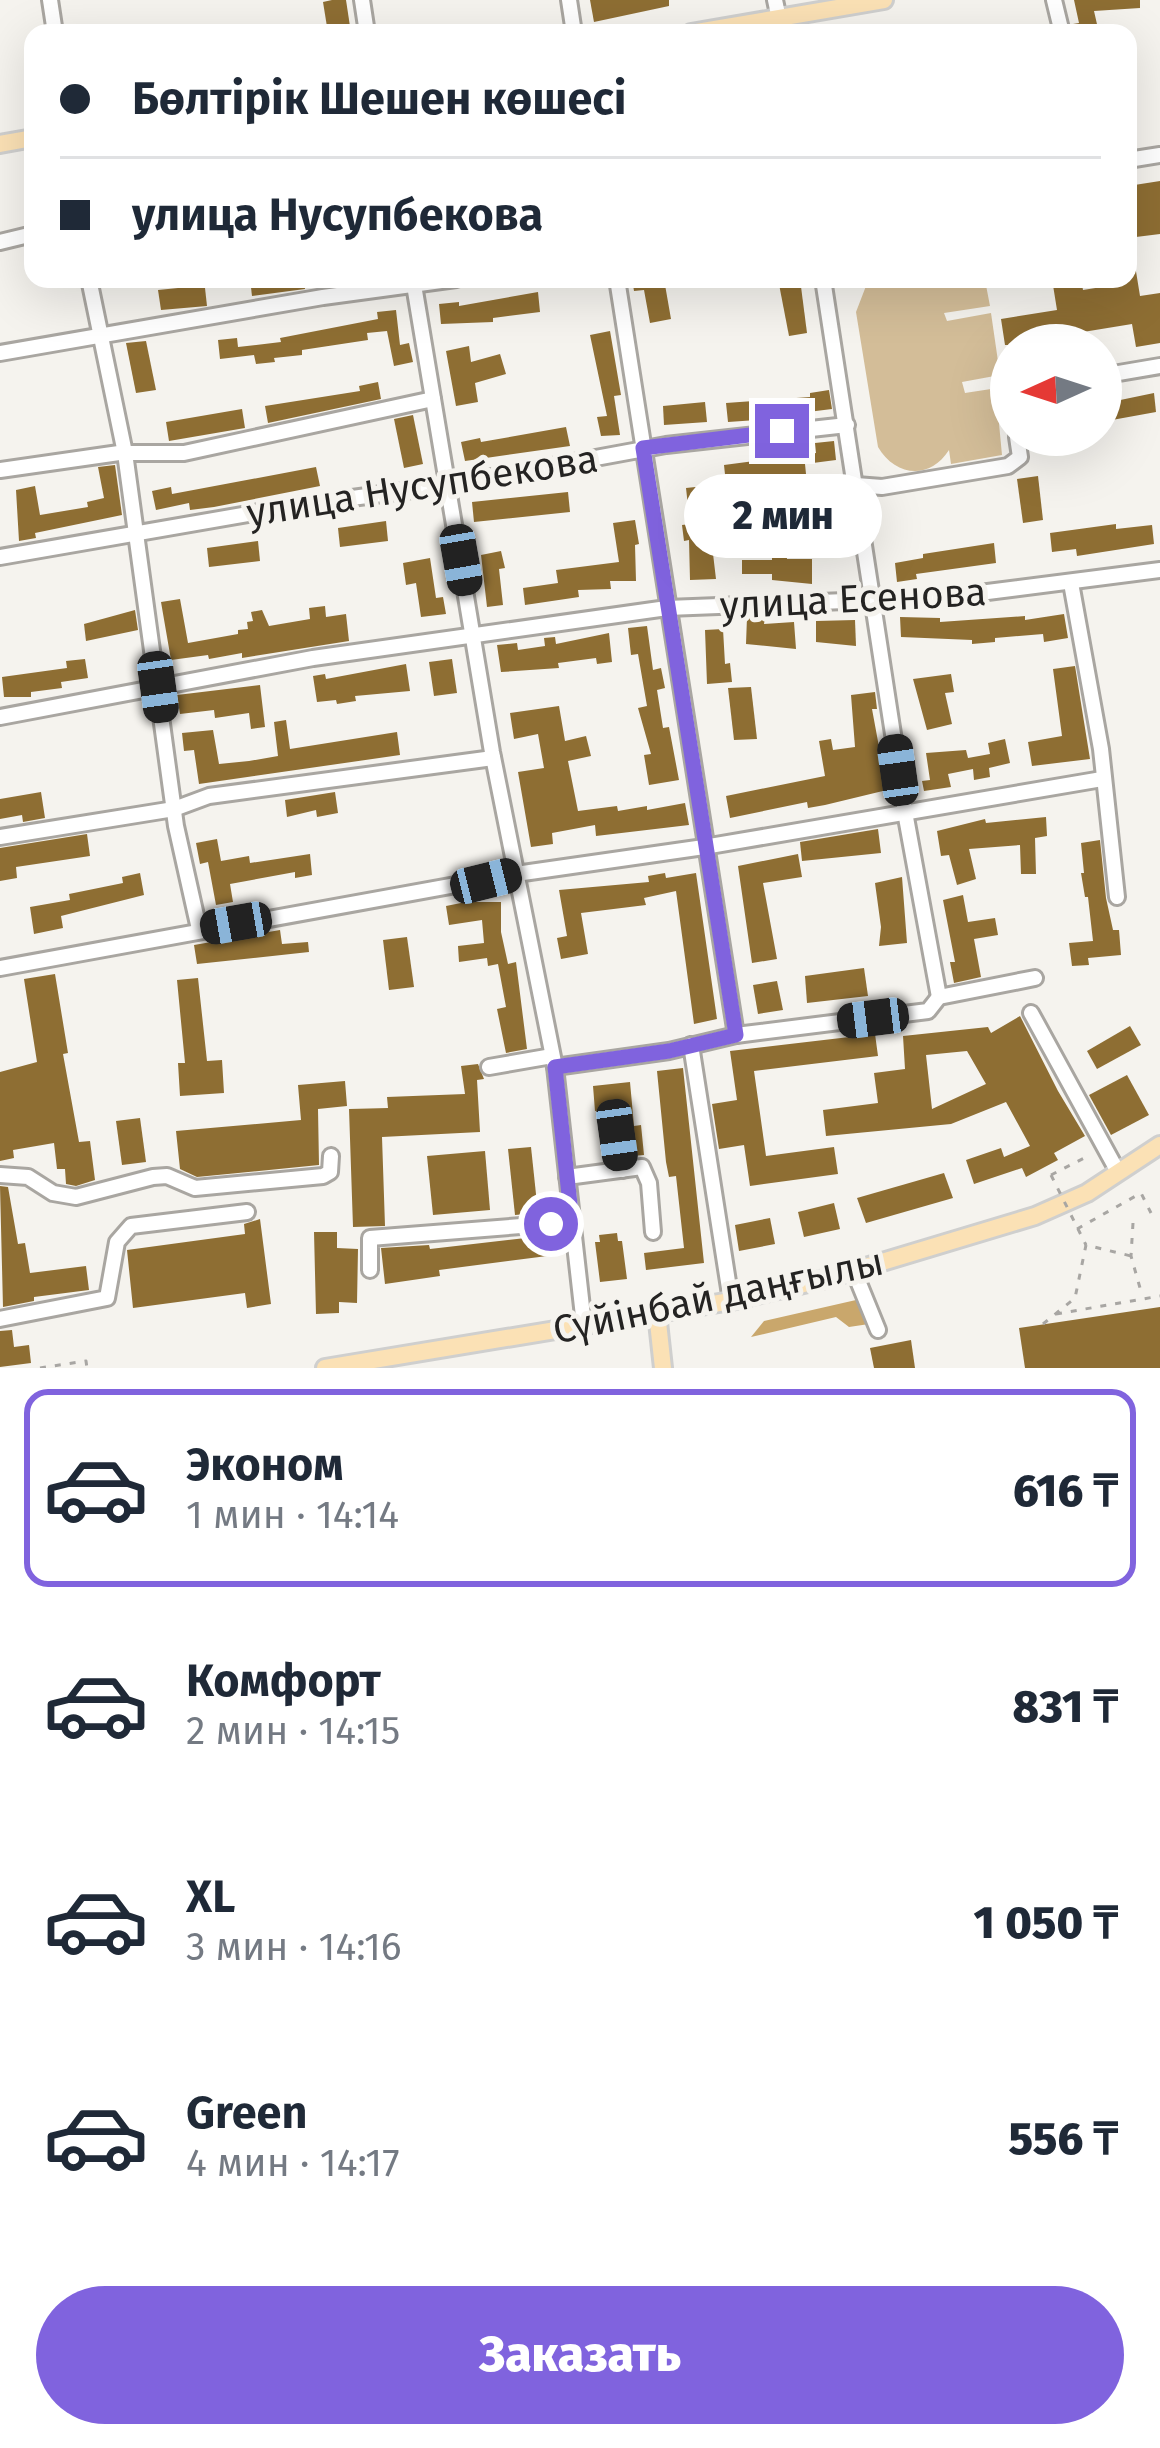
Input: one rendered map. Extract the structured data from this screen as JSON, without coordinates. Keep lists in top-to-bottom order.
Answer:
{
  "streets": {
    "main road": ["Сүйінбай даңғылы"],
    "street": ["улица Нусупбекова", "улица Есенова"]
  },
  "north": "left",
  "page": {
    "banner": ["Бөлтірік Шешен көшесі", "улица Нусупбекова"],
    "bubble": "2 мин",
    "list": [
      {
        "name": "Эконом",
        "note": "1 мин · 14:14",
        "value": "616 ₸"
      },
      {
        "name": "Комфорт",
        "note": "2 мин · 14:15",
        "value": "831 ₸"
      },
      {
        "name": "XL",
        "note": "3 мин · 14:16",
        "value": "1 050 ₸"
      },
      {
        "name": "Green",
        "note": "4 мин · 14:17",
        "value": "556 ₸"
      }
    ],
    "buttons": "Заказать"
  }
}
